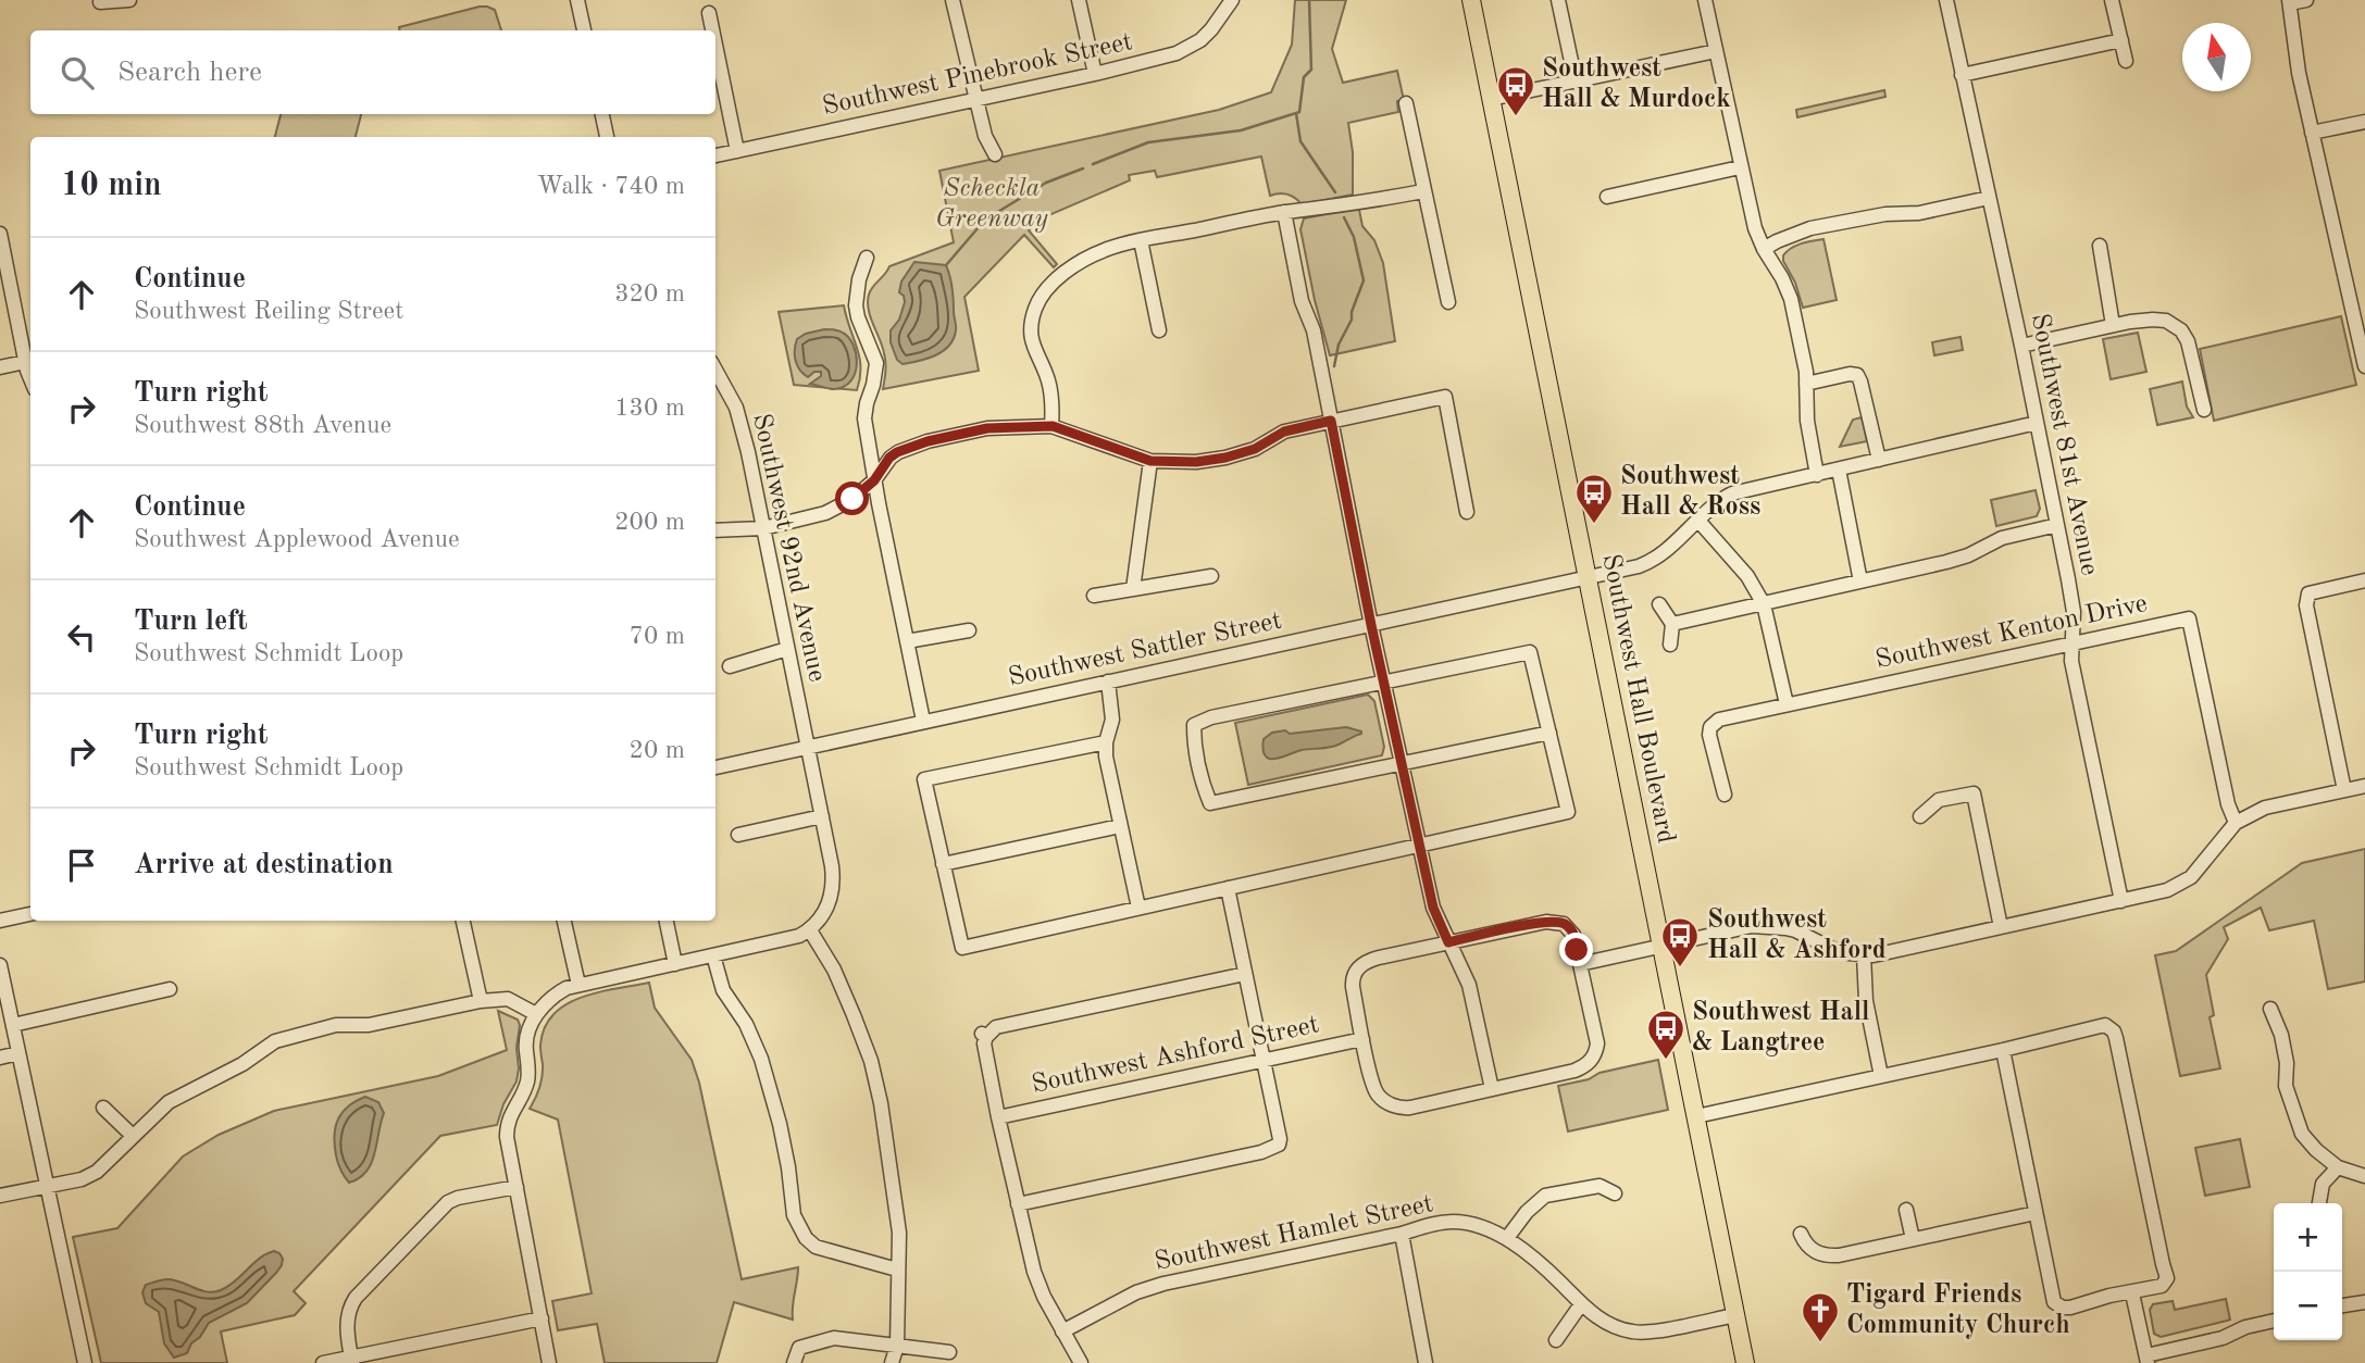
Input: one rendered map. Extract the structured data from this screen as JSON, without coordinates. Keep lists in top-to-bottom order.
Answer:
{
  "streets": {
    "main road": ["Southwest Hall Boulevard"],
    "street": [
      "Southwest Pinebrook Street",
      "Southwest 81st Avenue",
      "Southwest 92nd Avenue",
      "Southwest Kenton Drive",
      "Southwest Sattler Street",
      "Southwest Ashford Street",
      "Southwest Hamlet Street"
    ]
  },
  "crossings": [
    ["Southwest 81st Avenue", "Southwest Kenton Drive"],
    ["Southwest 81st Avenue", "Southwest Sattler Street"],
    ["Southwest 92nd Avenue", "Southwest Sattler Street"],
    ["Southwest Sattler Street", "Southwest Hall Boulevard"],
    ["Southwest Hall Boulevard", "Southwest Hamlet Street"]
  ],
  "parks": ["Scheckla Greenway"],
  "places": {
    "bus stop": [
      "Southwest Hall & Murdock",
      "Southwest Hall & Ross",
      "Southwest Hall & Ashford",
      "Southwest Hall & Langtree"
    ],
    "church": ["Tigard Friends Community Church"]
  },
  "north": "top",
  "page": {
    "search": "Search here",
    "heading": ["10 min", "Walk · 740 m"],
    "list": [
      ["Continue", "Southwest Reiling Street", "320 m"],
      ["Turn right", "Southwest 88th Avenue", "130 m"],
      ["Continue", "Southwest Applewood Avenue", "200 m"],
      ["Turn left", "Southwest Schmidt Loop", "70 m"],
      ["Turn right", "Southwest Schmidt Loop", "20 m"],
      "Arrive at destination"
    ],
    "map_buttons": ["+", "−"]
  }
}
